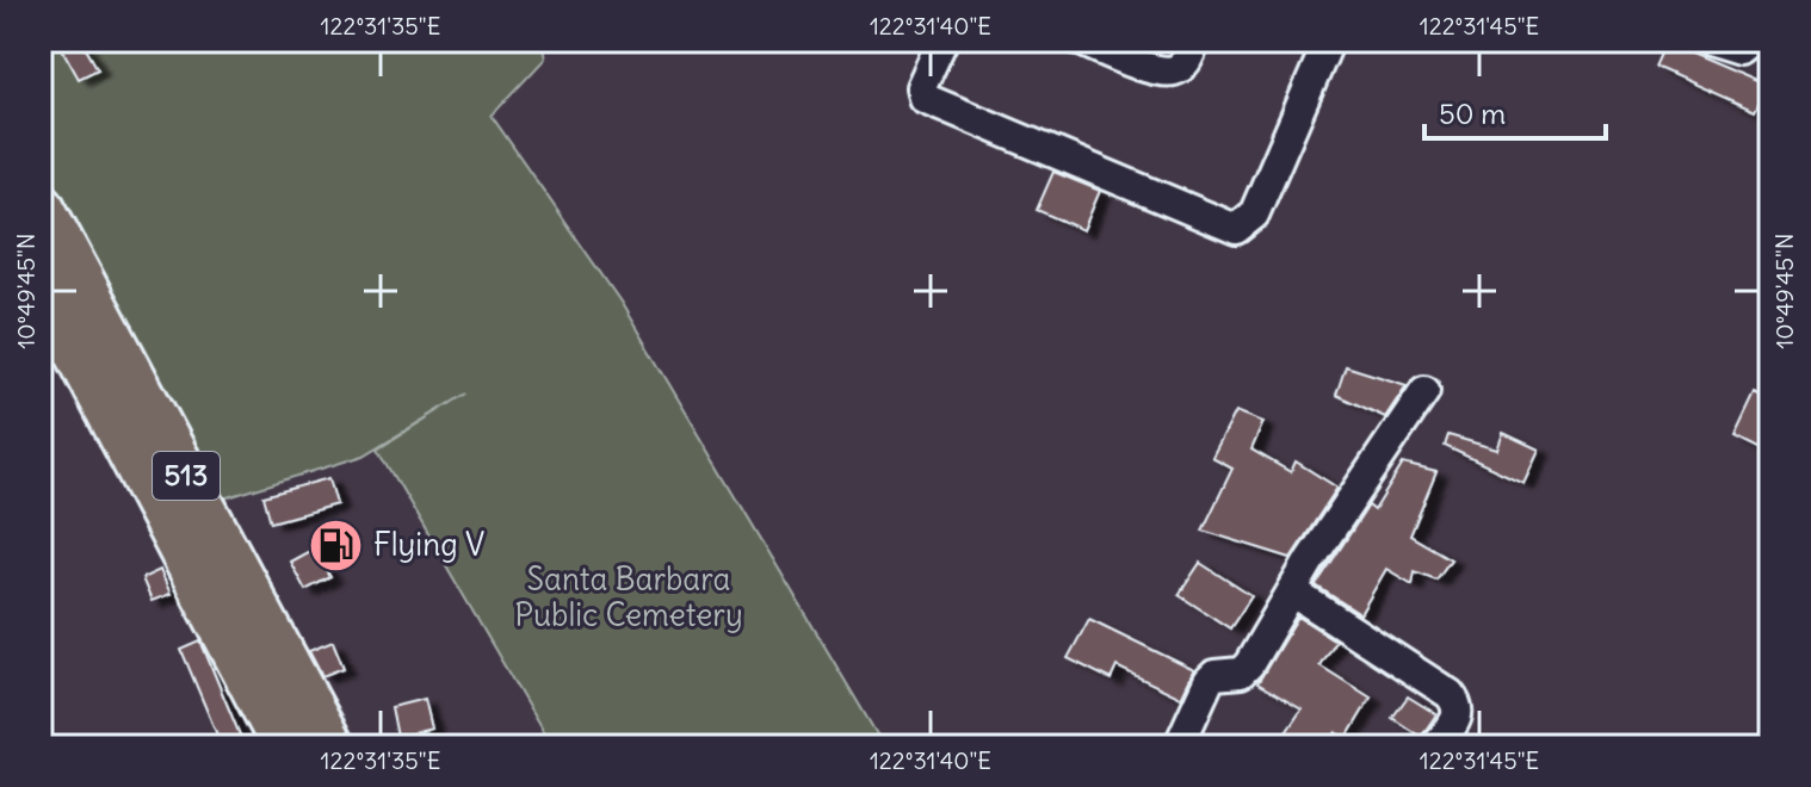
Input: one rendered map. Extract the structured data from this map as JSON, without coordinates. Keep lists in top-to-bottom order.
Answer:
{
  "streets": {
    "main road": ["513"]
  },
  "parks": ["Santa Barbara Public Cemetery"],
  "places": {
    "fuel station": ["Flying V"]
  },
  "scale_bar": "50 m",
  "coordinates": [
    "122°31'35\"E",
    "122°31'40\"E",
    "122°31'45\"E",
    "10°49'45\"N"
  ]
}
